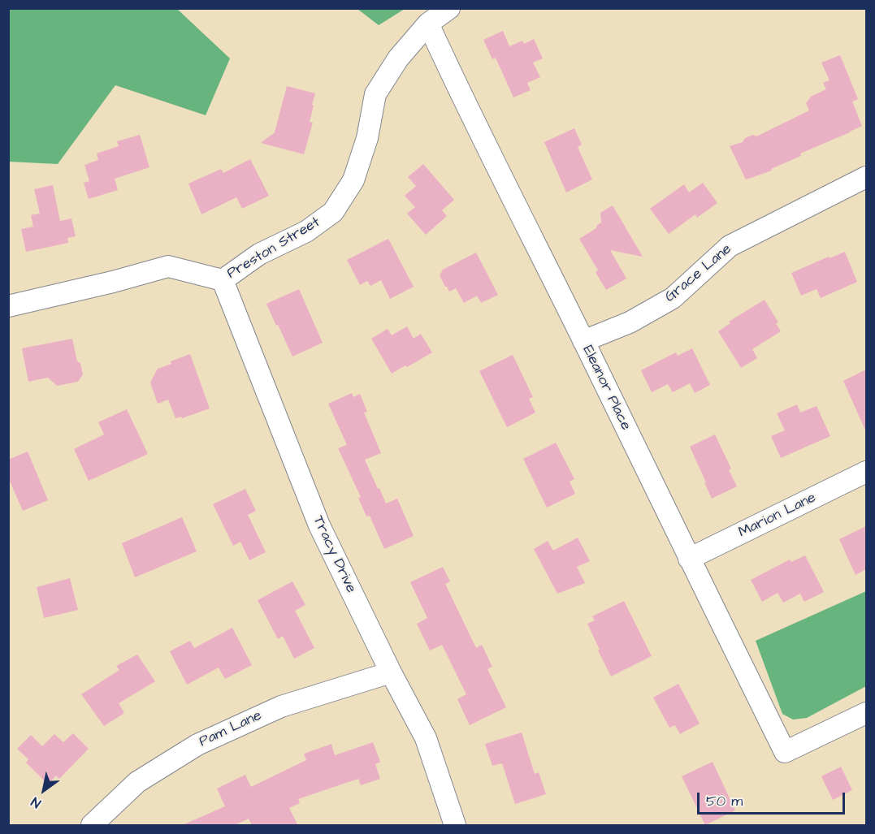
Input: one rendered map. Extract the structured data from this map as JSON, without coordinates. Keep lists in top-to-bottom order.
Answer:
{
  "streets": {
    "street": [
      "Preston Street",
      "Grace Lane",
      "Eleanor Place",
      "Marion Lane",
      "Tracy Drive",
      "Pam Lane"
    ]
  },
  "crossings": [
    ["Preston Street", "Eleanor Place"],
    ["Preston Street", "Tracy Drive"],
    ["Grace Lane", "Eleanor Place"],
    ["Eleanor Place", "Marion Lane"],
    ["Tracy Drive", "Pam Lane"]
  ],
  "scale_bar": "50 m",
  "north": "bottom left"
}
